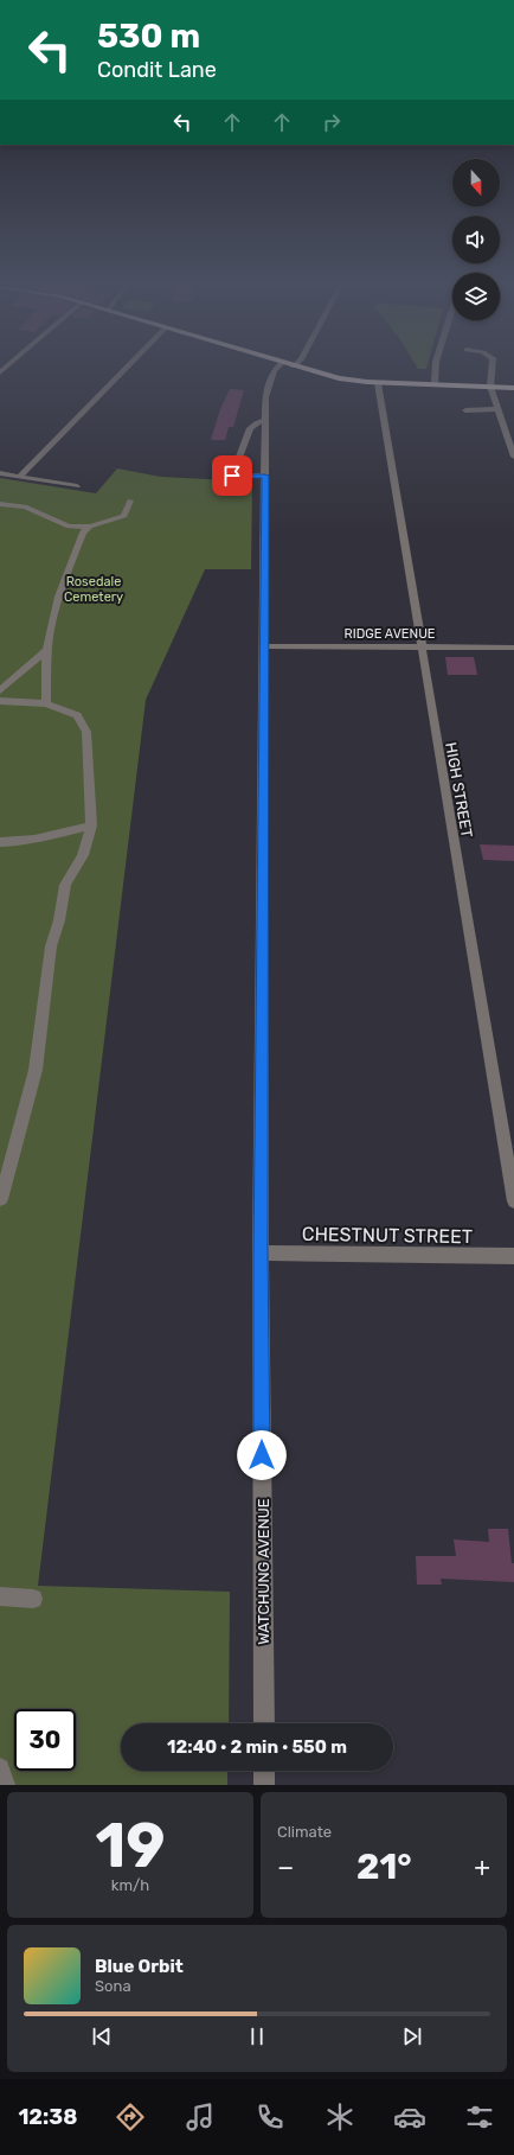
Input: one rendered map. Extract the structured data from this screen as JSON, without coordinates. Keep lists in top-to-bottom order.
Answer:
{
  "streets": {
    "street": [
      "RIDGE AVENUE",
      "HIGH STREET",
      "CHESTNUT STREET",
      "WATCHUNG AVENUE"
    ]
  },
  "crossings": [
    ["RIDGE AVENUE", "HIGH STREET"],
    ["RIDGE AVENUE", "WATCHUNG AVENUE"],
    ["CHESTNUT STREET", "WATCHUNG AVENUE"]
  ],
  "parks": ["Rosedale Cemetery"],
  "north": "bottom",
  "page": {
    "turn": ["530 m", "Condit Lane"],
    "limit": "30",
    "trip": "12:40 · 2 min · 550 m",
    "tile": [
      ["19", "km/h"],
      "Climate"
    ],
    "heat": ["−", "21°", "+"],
    "song": ["Blue Orbit", "Sona"],
    "tabs": "12:38"
  }
}
